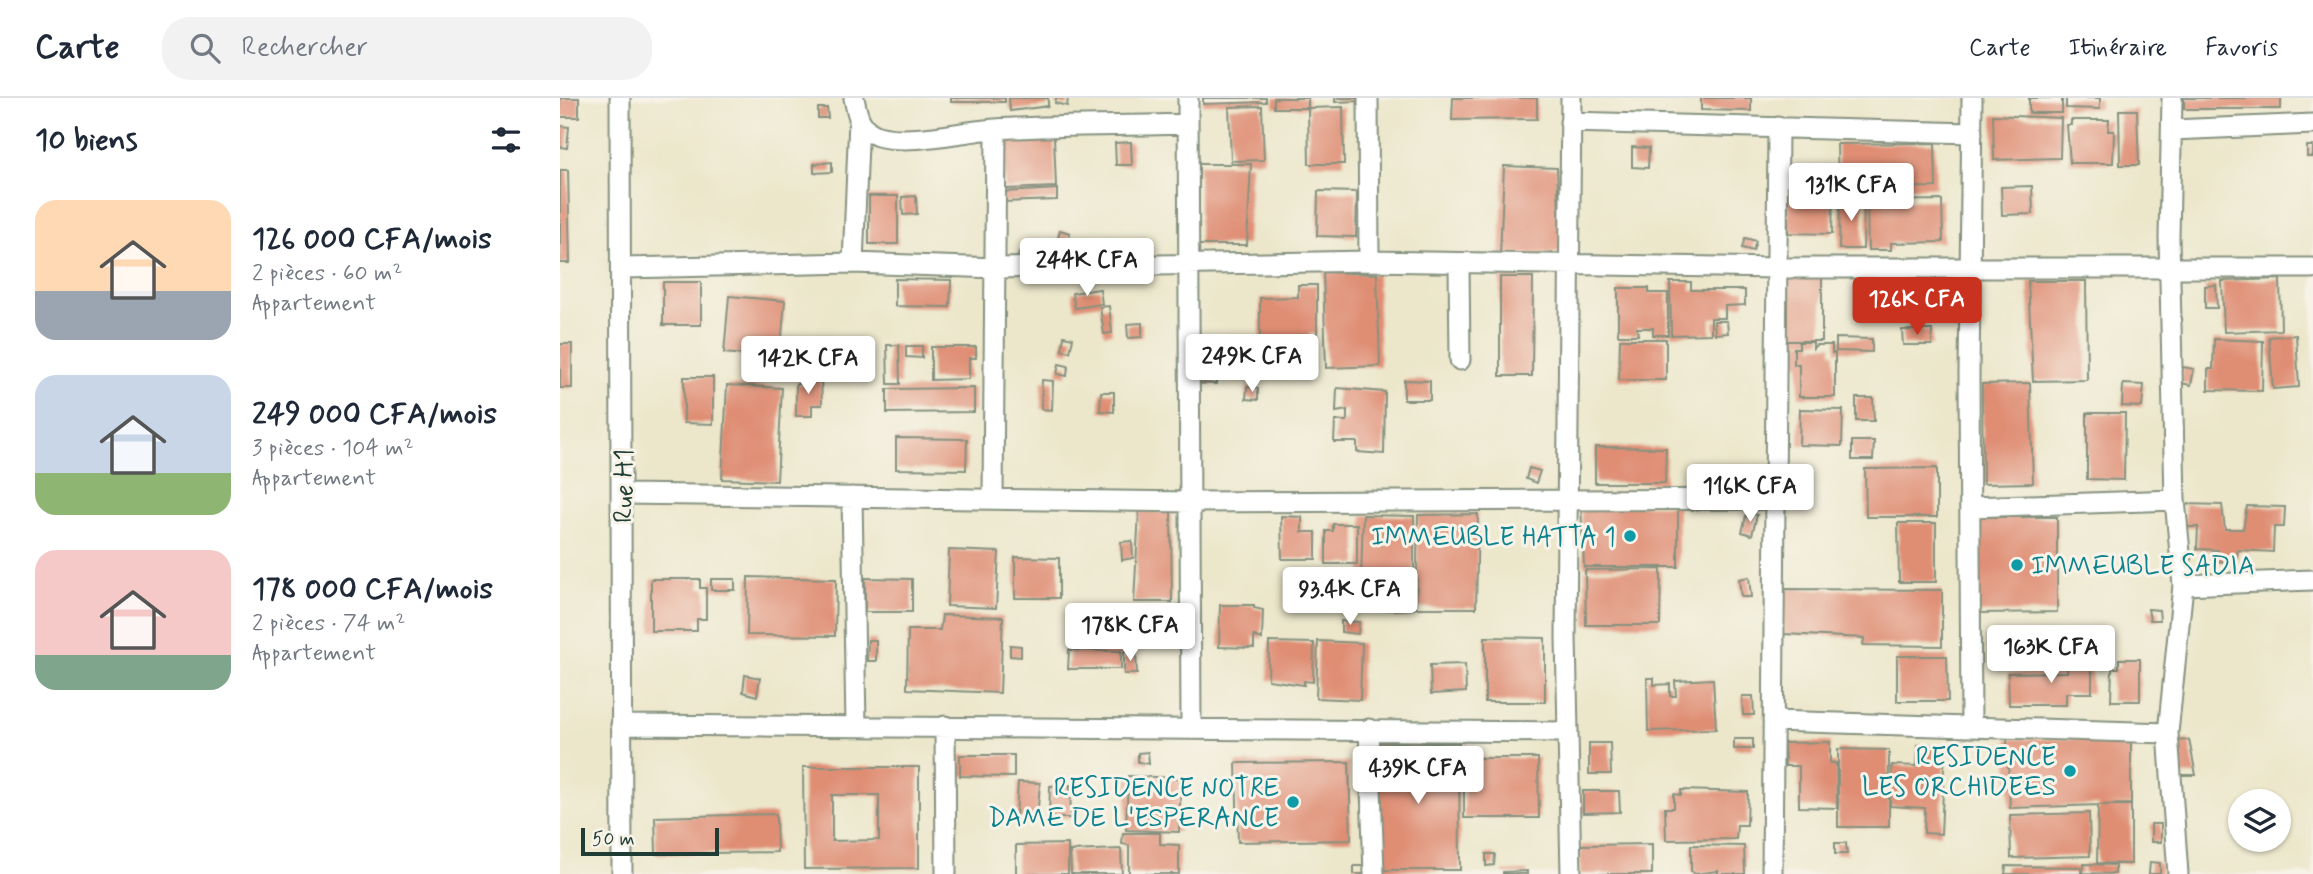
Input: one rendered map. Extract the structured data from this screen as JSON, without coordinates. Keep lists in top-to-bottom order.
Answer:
{
  "streets": {
    "street": ["Rue H1"]
  },
  "places": [
    "IMMEUBLE HATTA 1",
    "IMMEUBLE SADIA",
    "RESIDENCE LES ORCHIDEES",
    "RESIDENCE NOTRE DAME DE L'ESPERANCE"
  ],
  "scale_bar": "50 m",
  "page": {
    "header": "Carte",
    "search": "Rechercher",
    "nav": ["Carte", "Itinéraire", "Favoris"],
    "heading": "10 biens",
    "price": [
      "131K CFA",
      "244K CFA",
      "126K CFA",
      "249K CFA",
      "142K CFA",
      "116K CFA",
      "93.4K CFA",
      "178K CFA",
      "163K CFA",
      "439K CFA"
    ],
    "list": [
      {
        "name": "126 000 CFA/mois",
        "note": "2 pièces · 60 m² · Appartement"
      },
      {
        "name": "249 000 CFA/mois",
        "note": "3 pièces · 104 m² · Appartement"
      },
      {
        "name": "178 000 CFA/mois",
        "note": "2 pièces · 74 m² · Appartement"
      }
    ],
    "scale": "50 m"
  }
}
